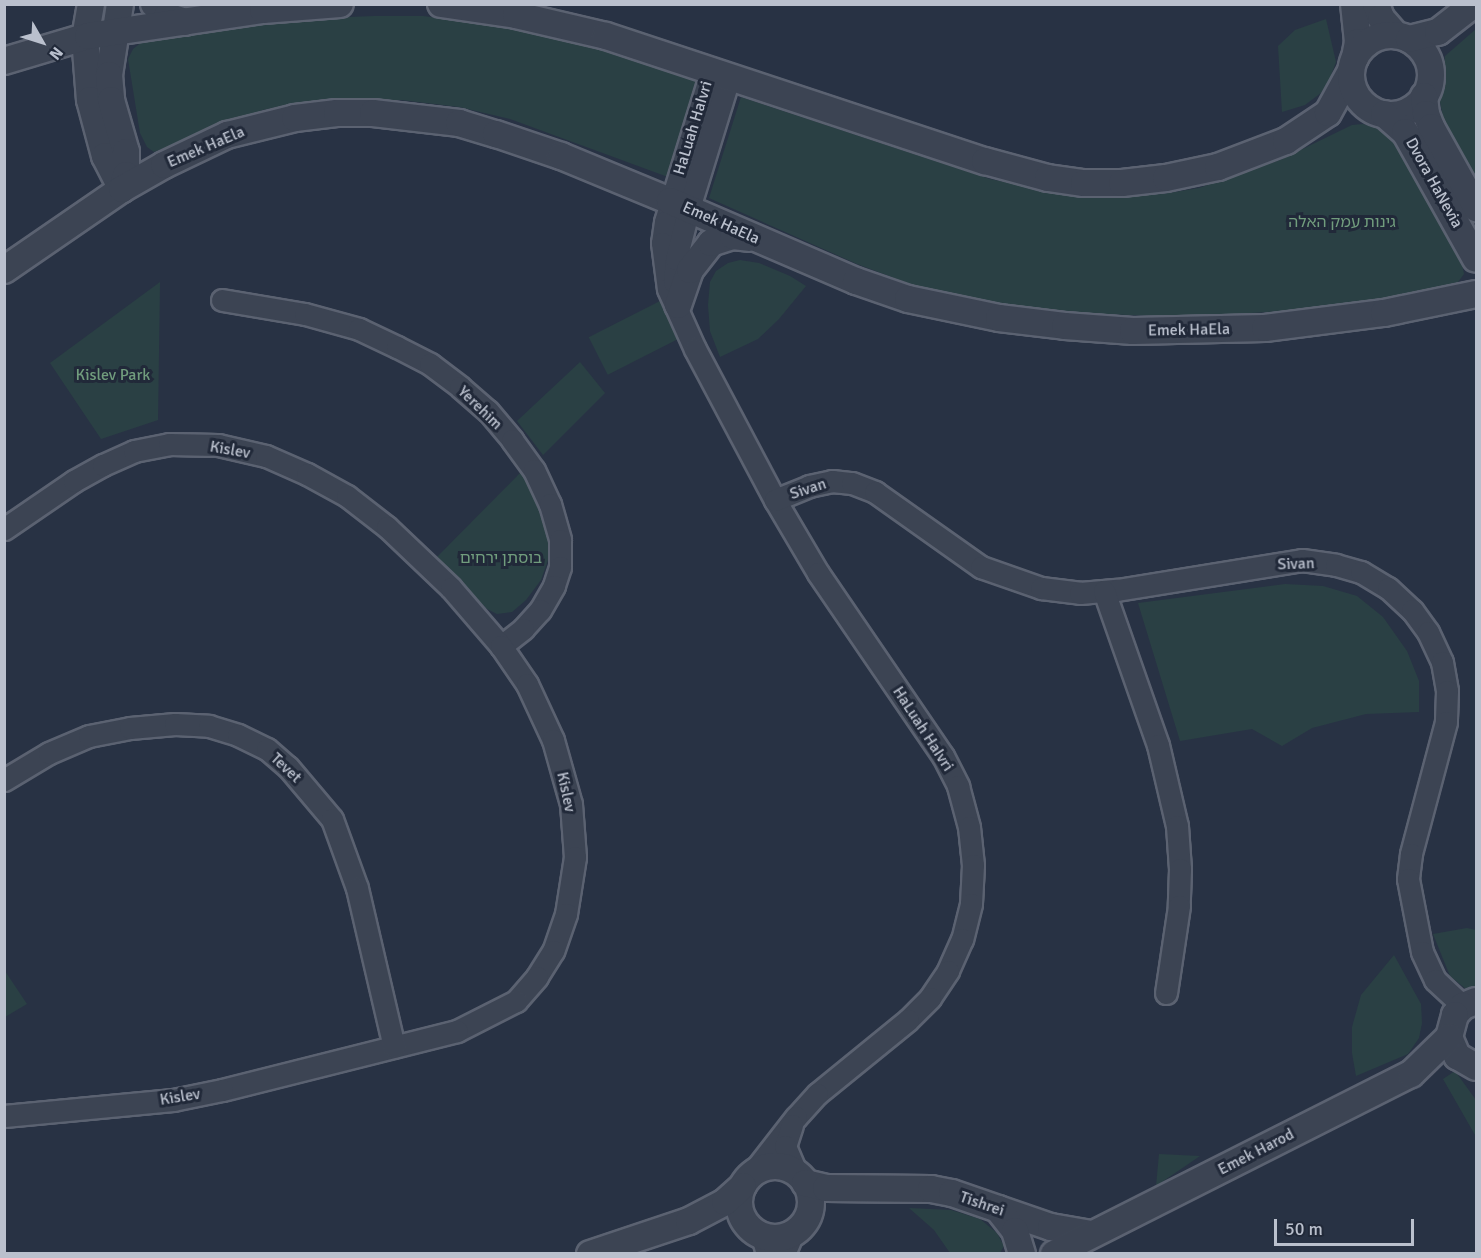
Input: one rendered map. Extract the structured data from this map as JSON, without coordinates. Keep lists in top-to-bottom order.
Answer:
{
  "streets": {
    "street": [
      "HaLuah HaIvri",
      "Emek HaEla",
      "Dvora HaNevia",
      "Yerehim",
      "Kislev",
      "Sivan",
      "Tevet",
      "Emek Harod",
      "Tishrei"
    ]
  },
  "crossings": [
    ["HaLuah HaIvri", "Emek HaEla"],
    ["HaLuah HaIvri", "Sivan"],
    ["HaLuah HaIvri", "Tishrei"],
    ["Yerehim", "Kislev"],
    ["Kislev", "Tevet"],
    ["Emek Harod", "Tishrei"]
  ],
  "parks": ["גינות עמק האלה", "Kislev Park", "בוסתן ירחים"],
  "scale_bar": "50 m",
  "north": "bottom right"
}
